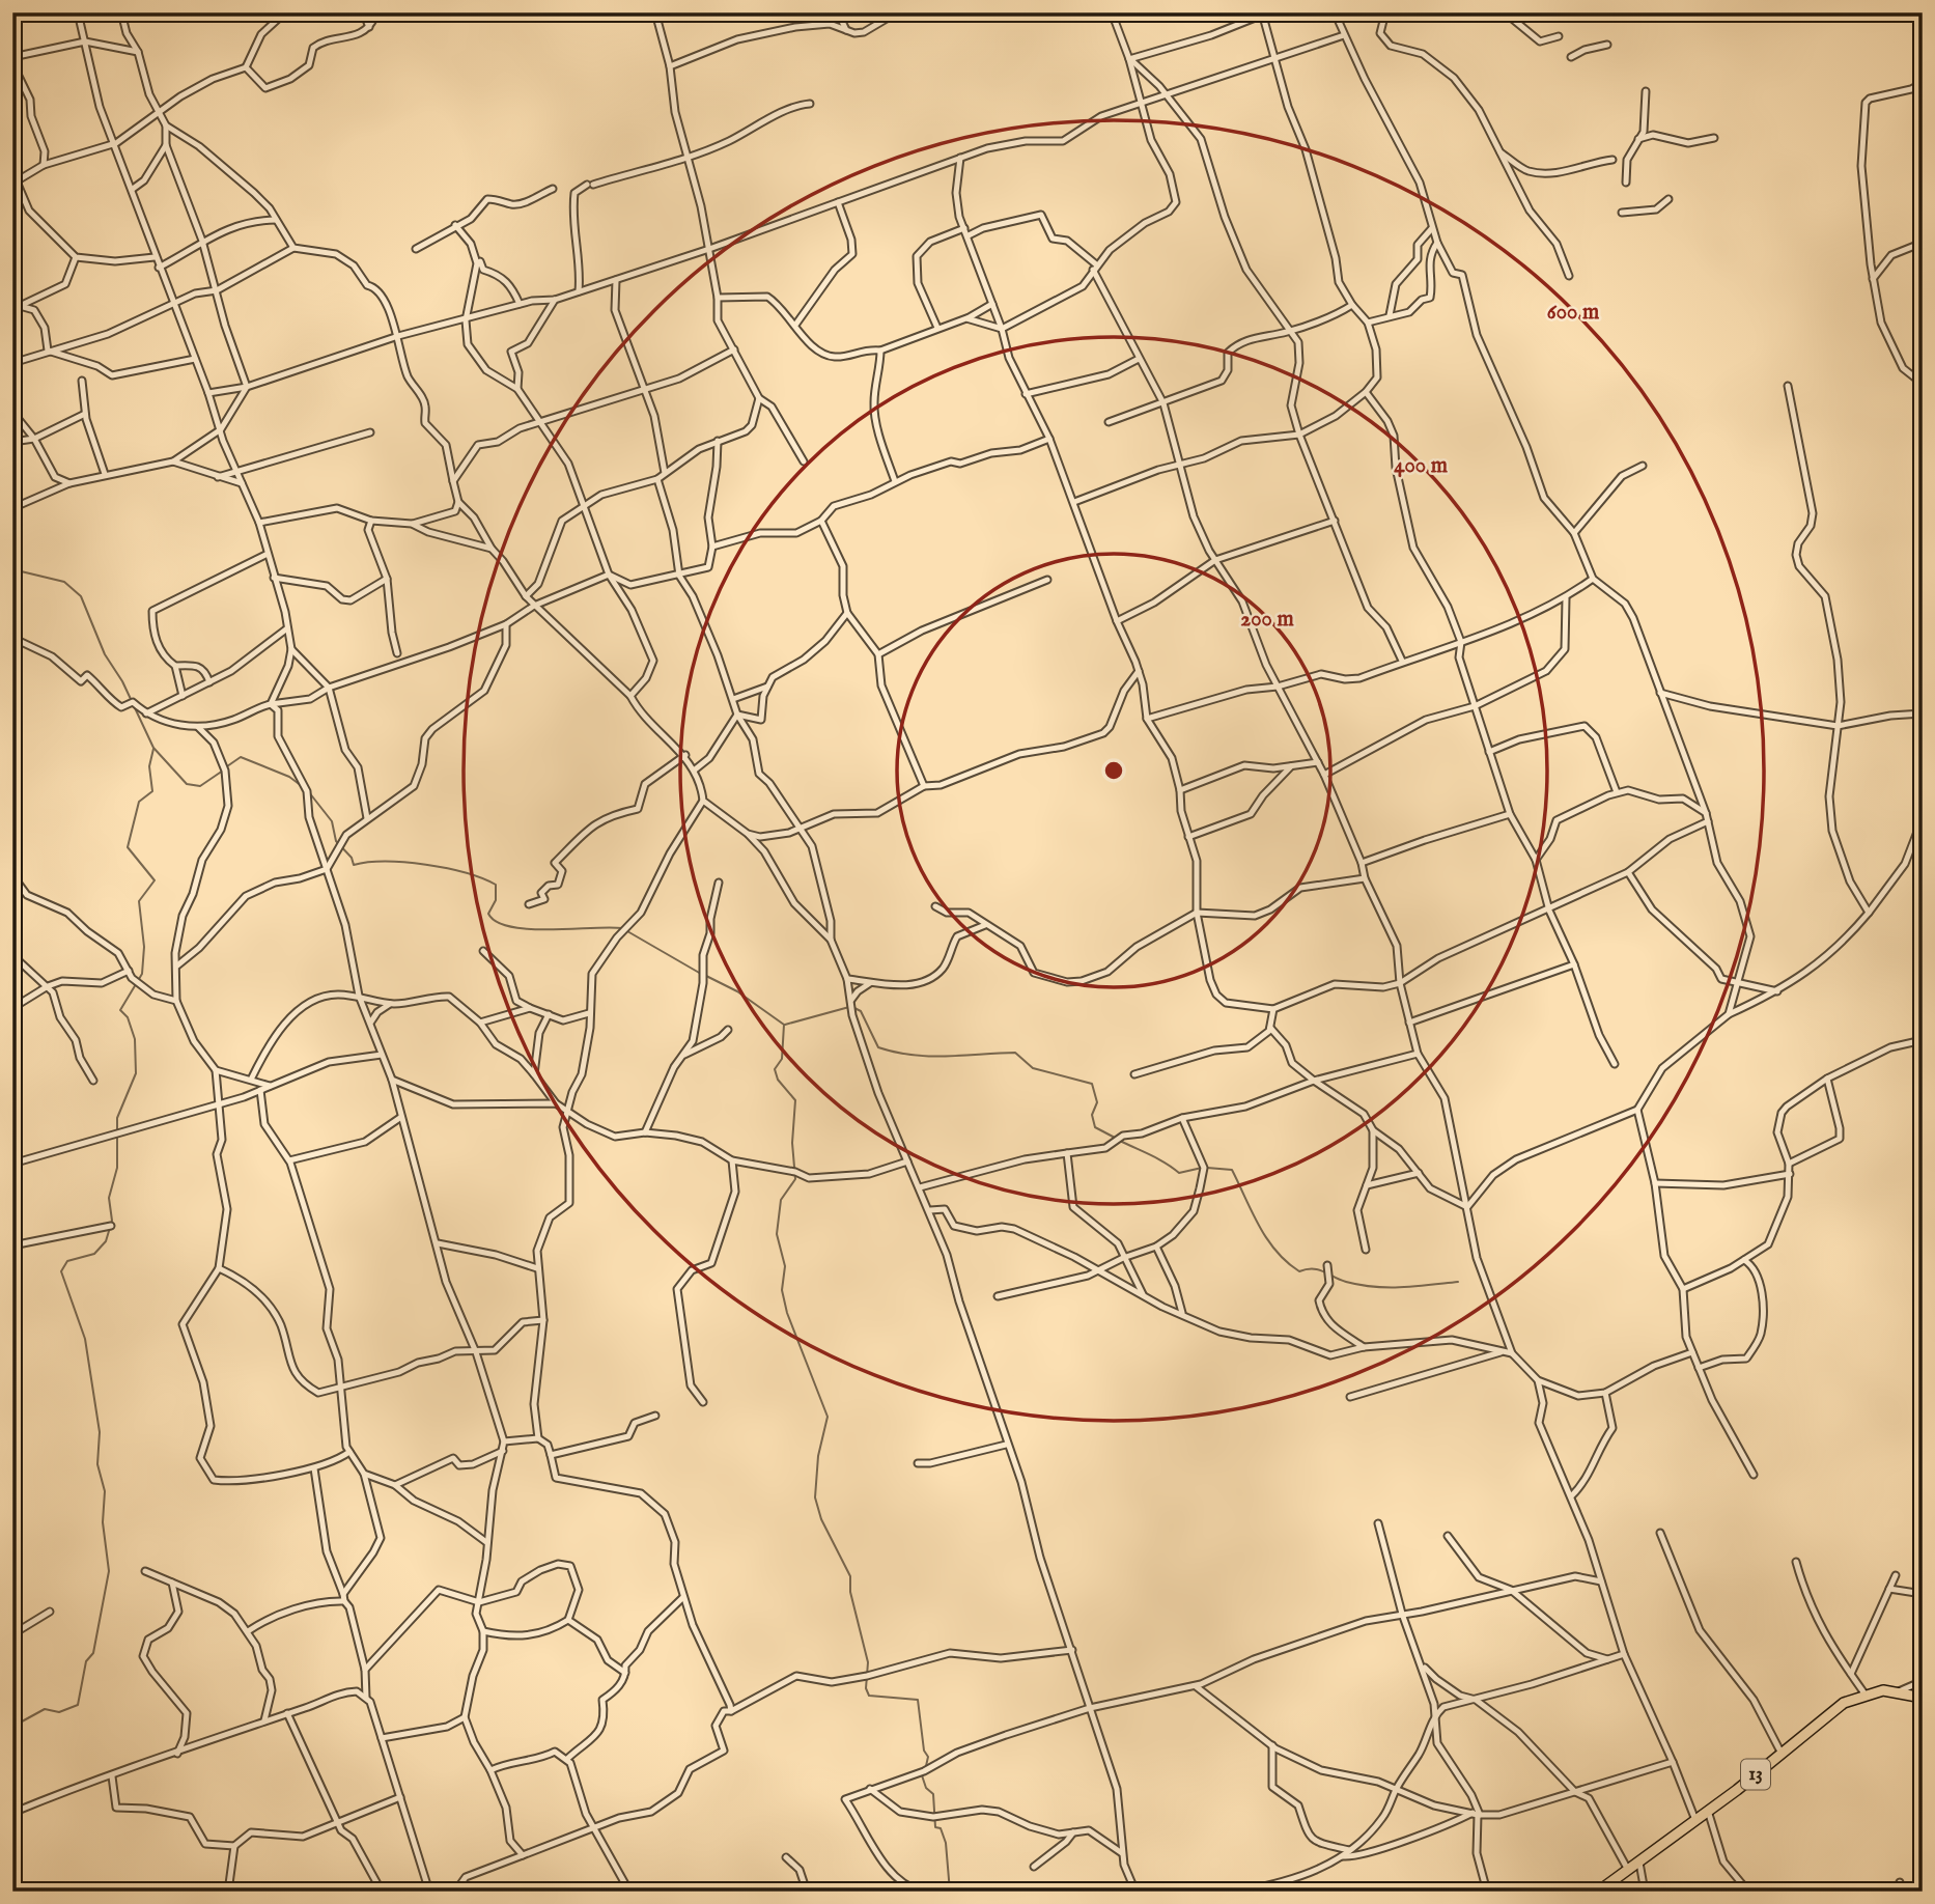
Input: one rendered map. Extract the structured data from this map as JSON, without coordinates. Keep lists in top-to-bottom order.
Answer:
{
  "streets": {
    "main road": ["13"]
  },
  "rings": ["600 m", "400 m", "200 m"]
}
